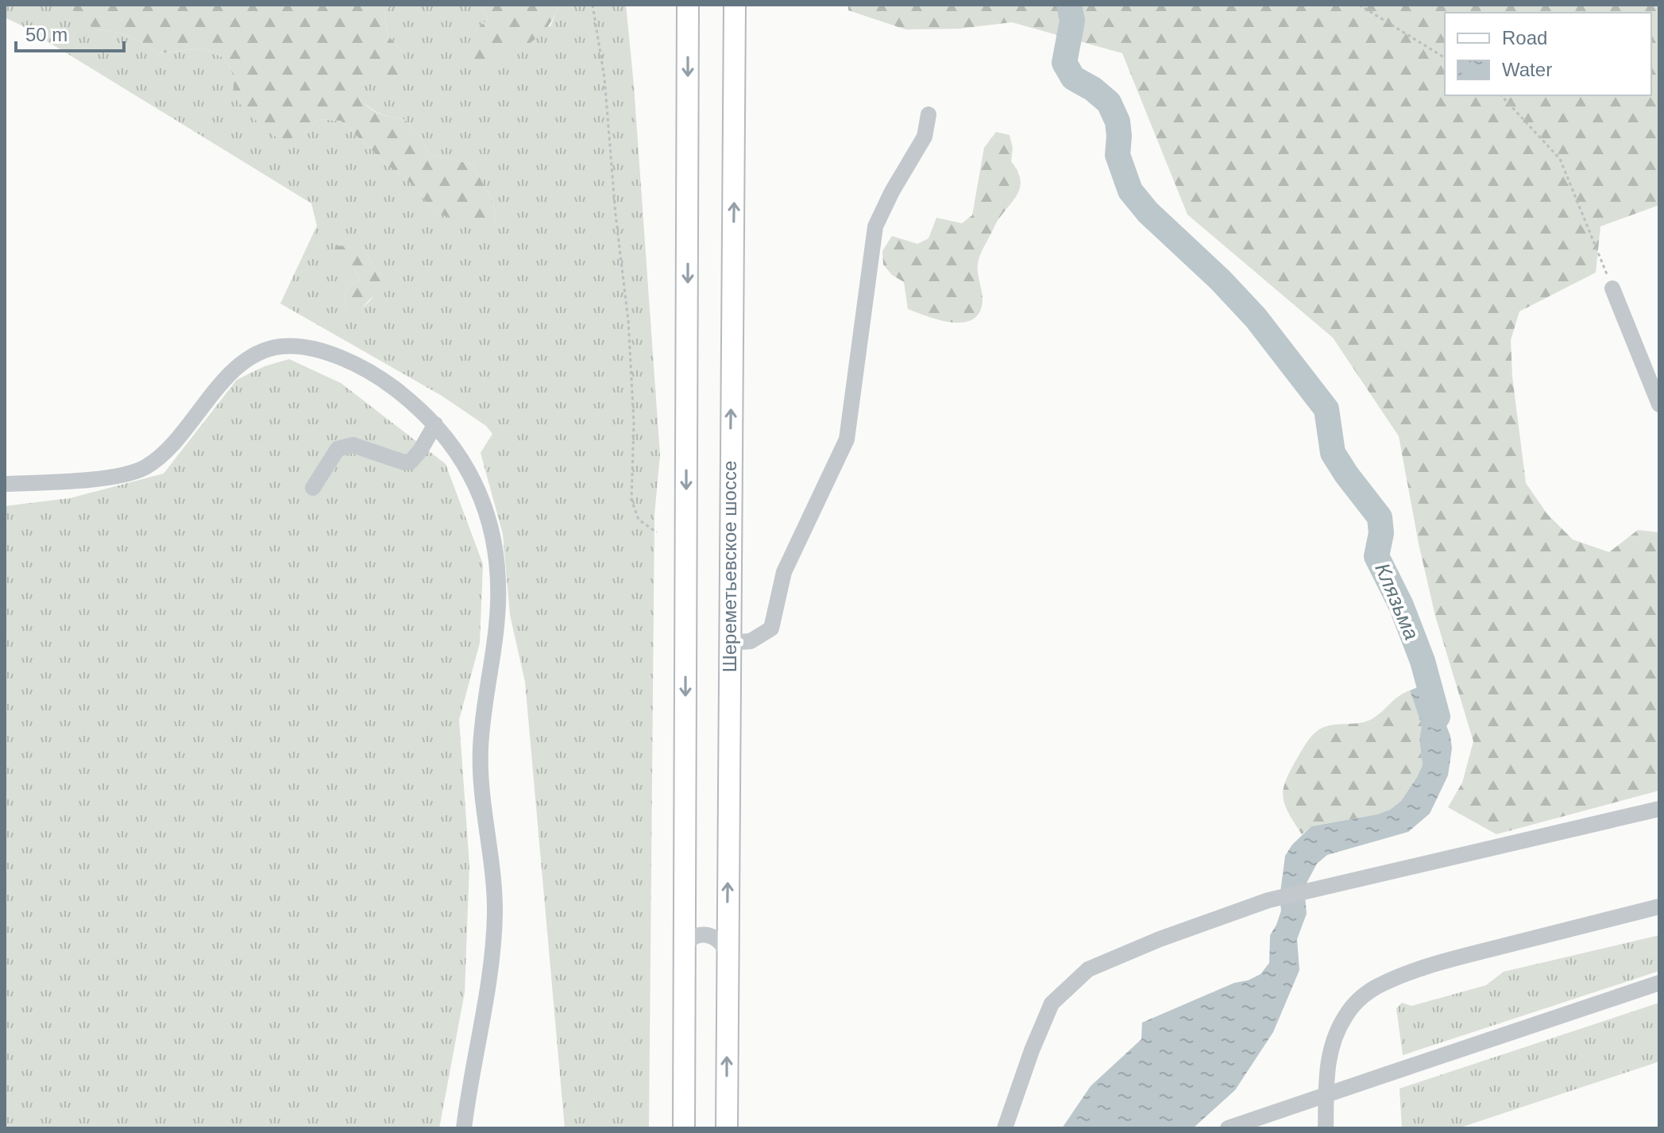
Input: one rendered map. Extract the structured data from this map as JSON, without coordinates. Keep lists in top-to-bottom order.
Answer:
{
  "streets": {
    "main road": ["Шереметьевское шоссе"]
  },
  "water": ["Клязьма"],
  "legend": ["Road", "Water"],
  "scale_bar": "50 m"
}
